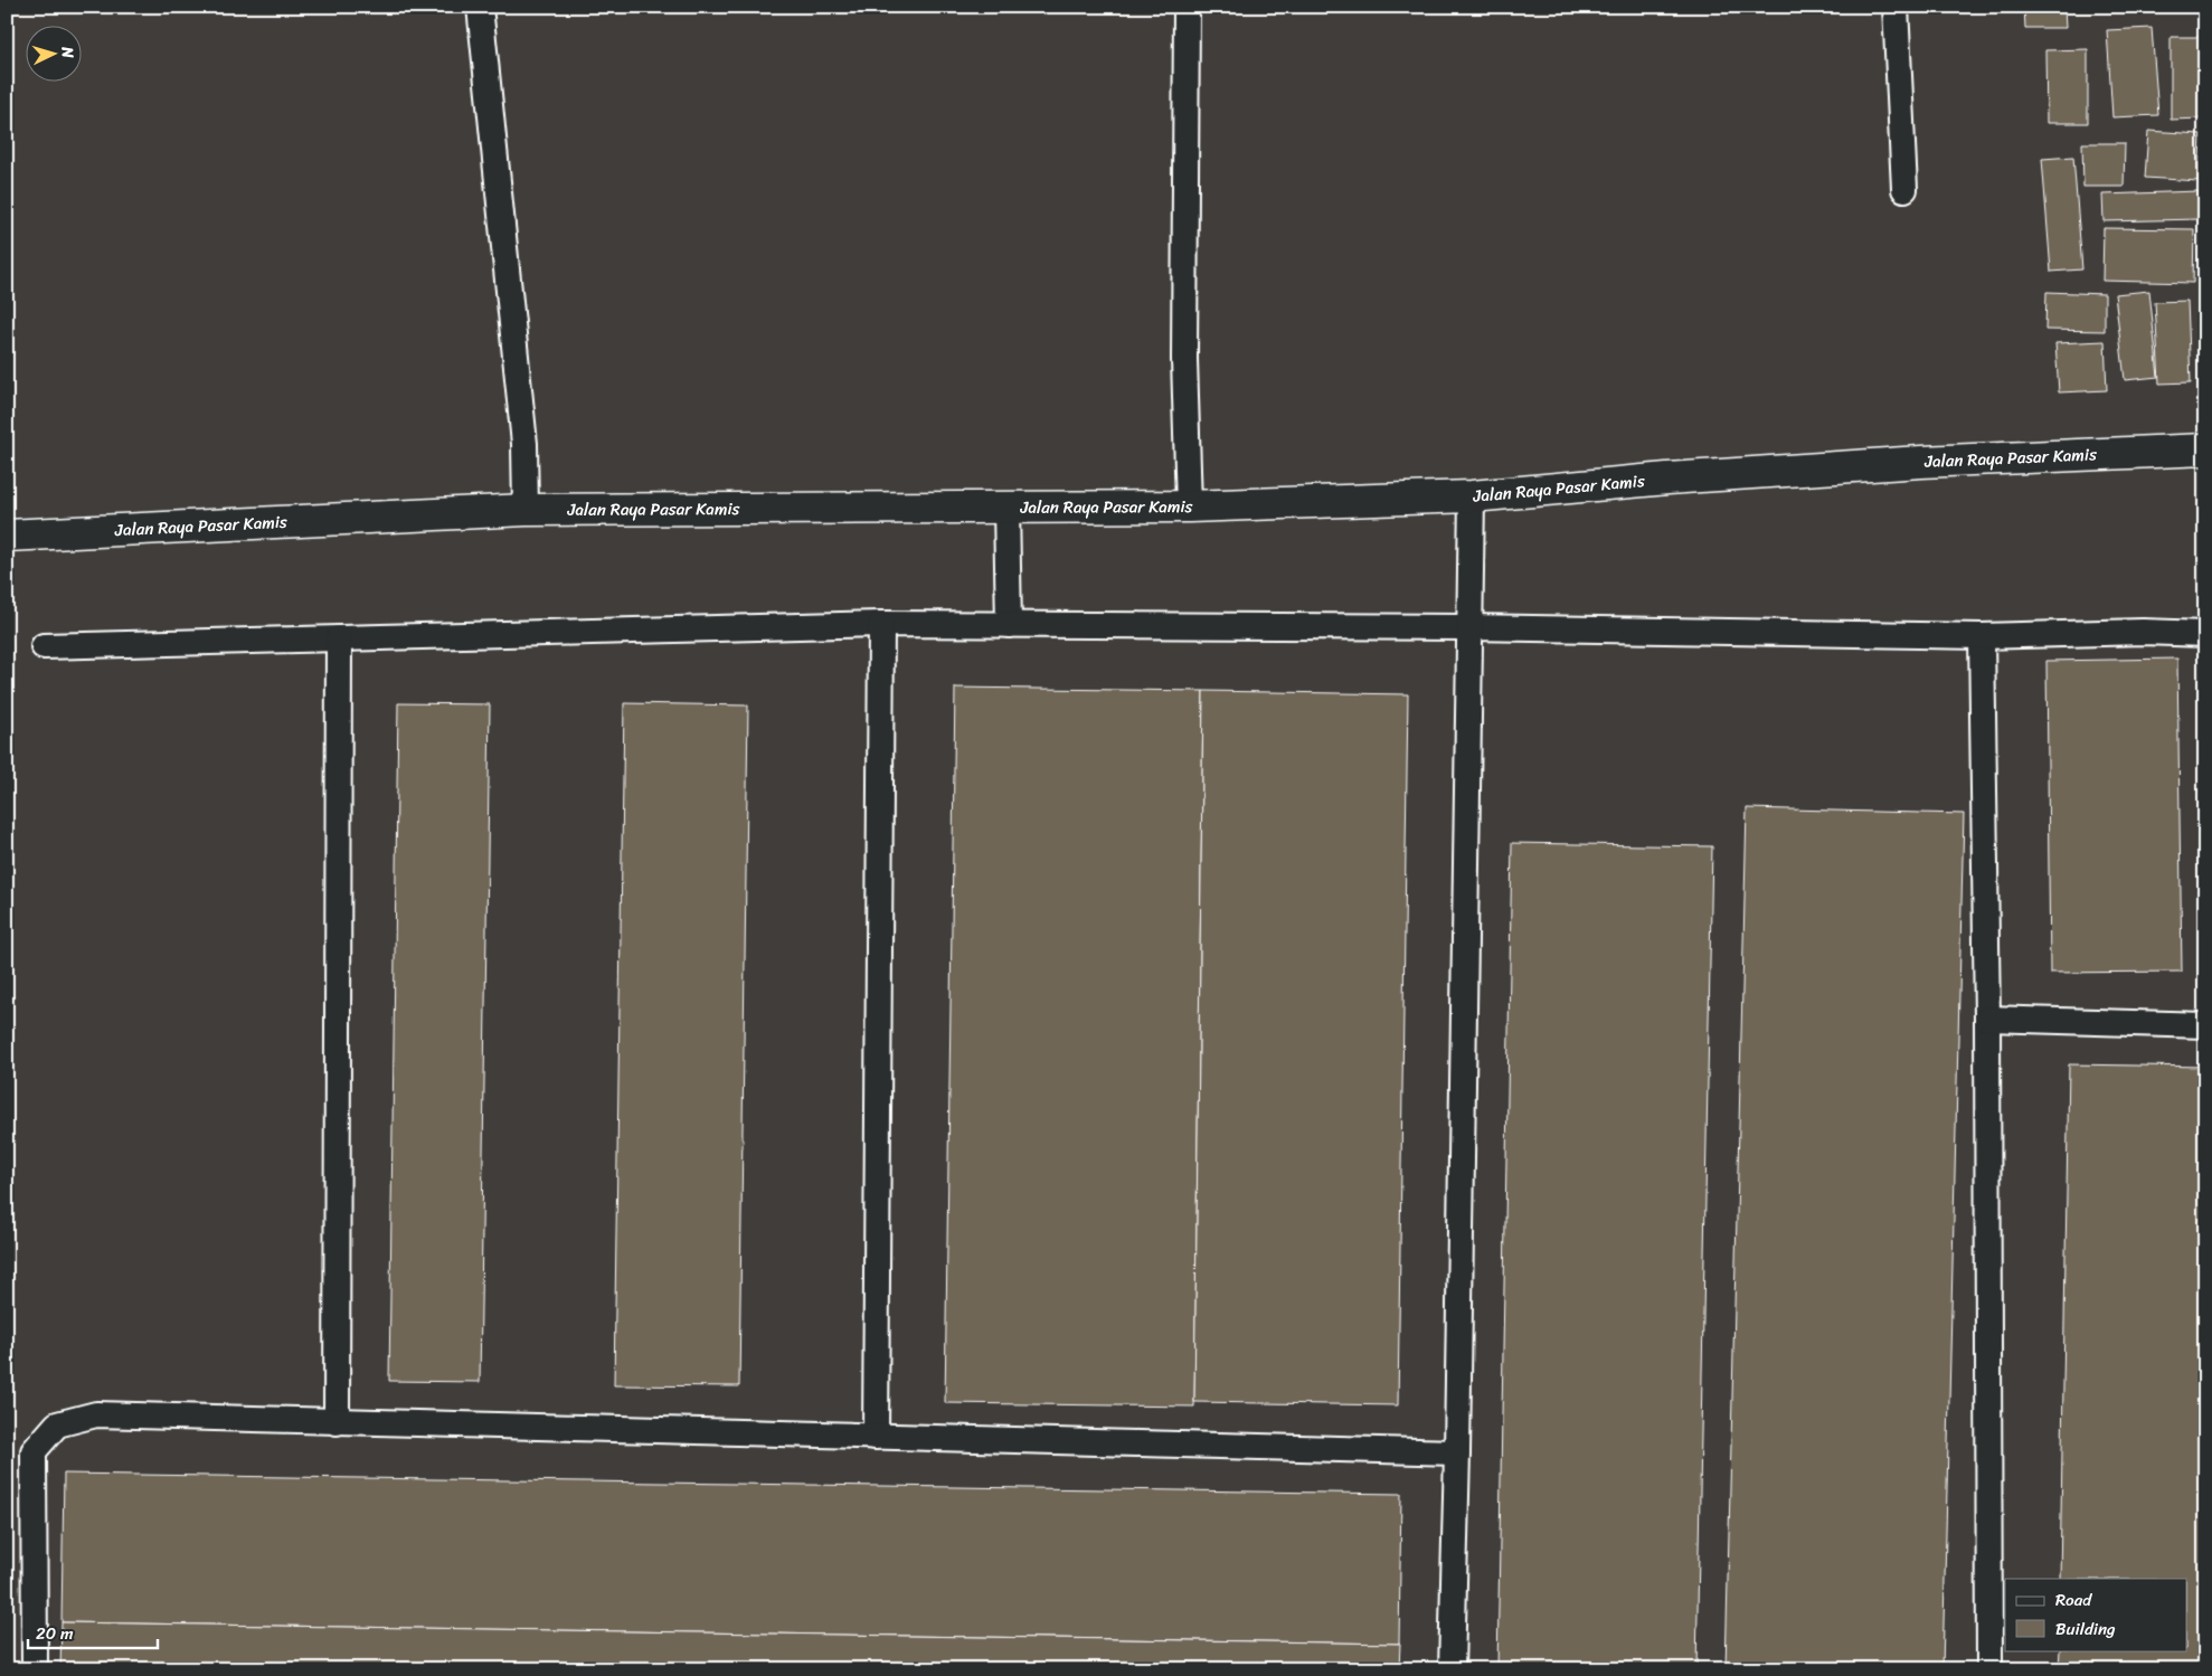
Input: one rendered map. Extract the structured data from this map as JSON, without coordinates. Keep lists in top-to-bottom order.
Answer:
{
  "streets": {
    "main road": ["Jalan Raya Pasar Kamis"]
  },
  "legend": ["Road", "Building"],
  "scale_bar": "20 m",
  "north": "right"
}
